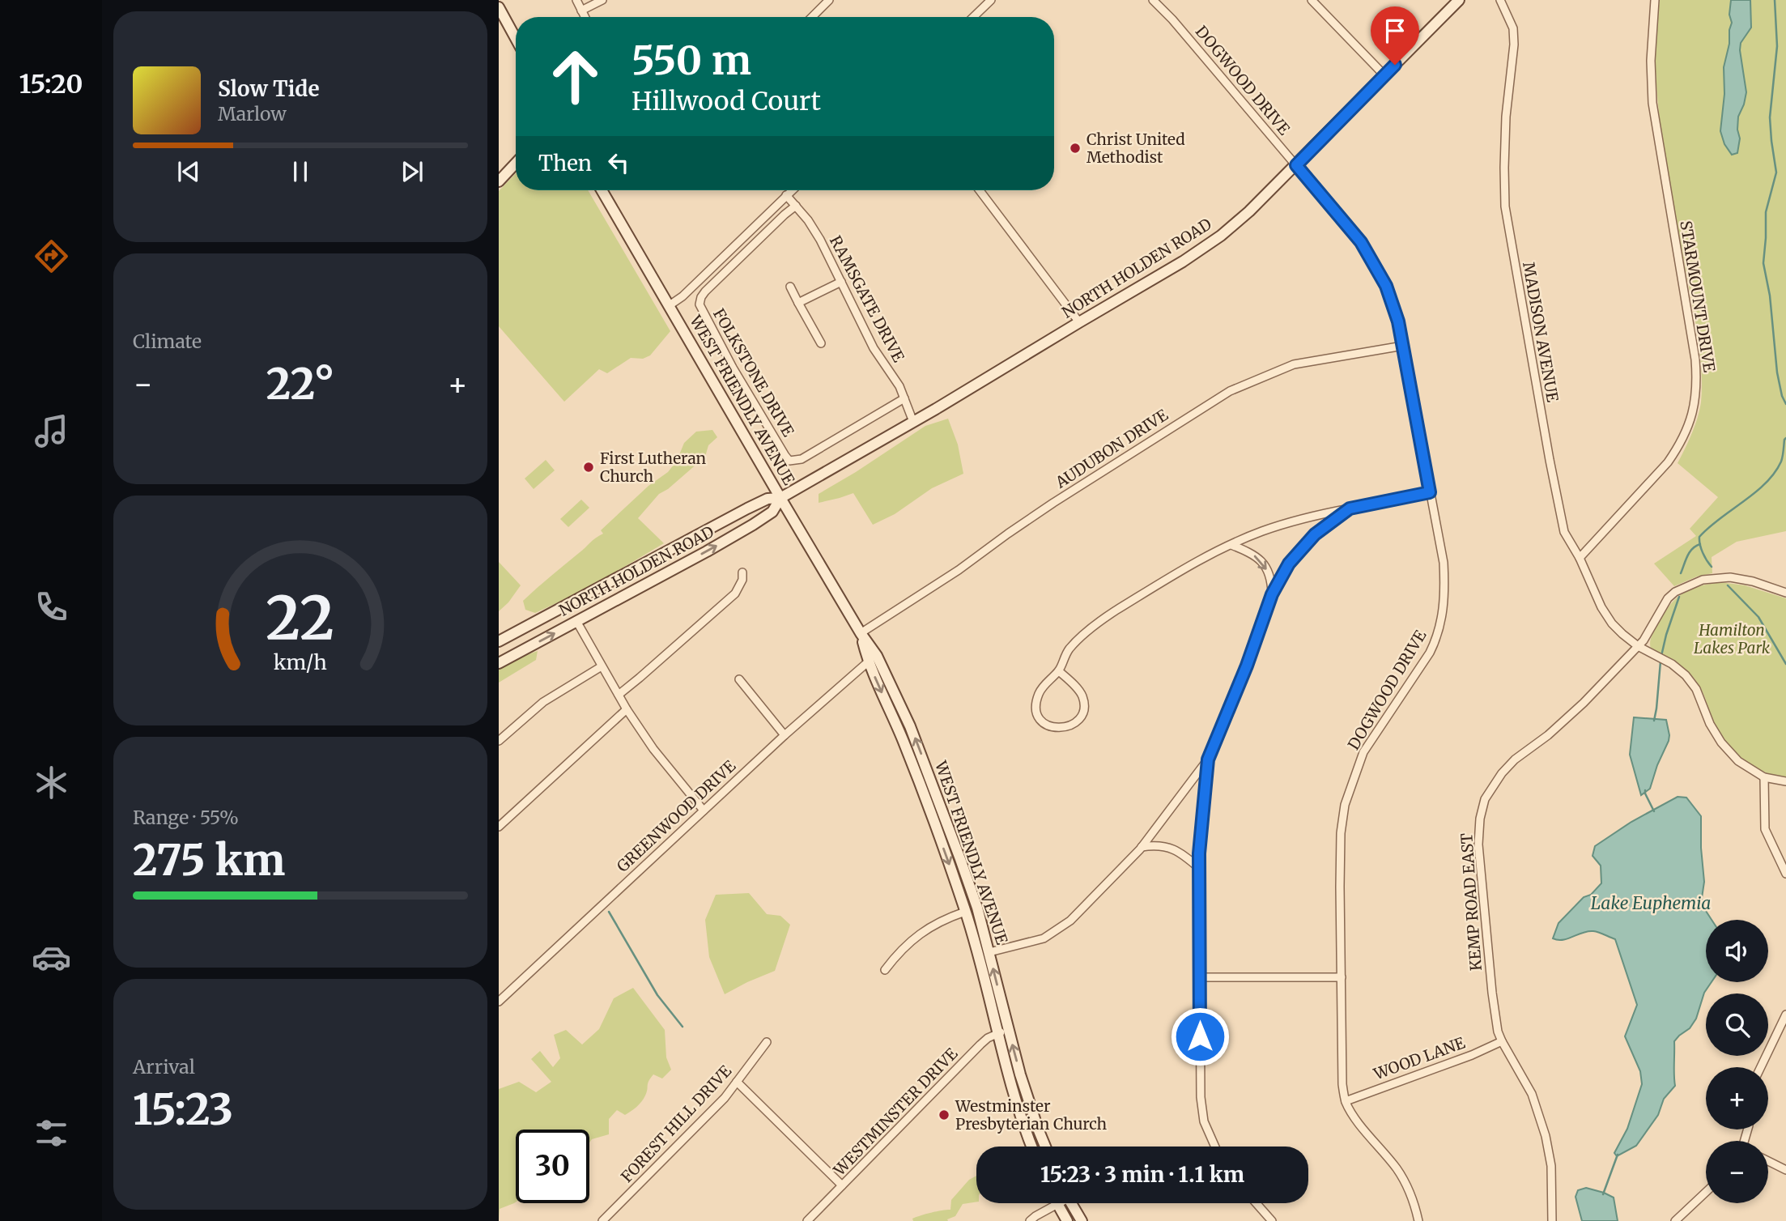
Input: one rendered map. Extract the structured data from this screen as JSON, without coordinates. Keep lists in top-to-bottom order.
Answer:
{
  "streets": {
    "main road": ["NORTH HOLDEN ROAD", "WEST FRIENDLY AVENUE"],
    "street": [
      "DOGWOOD DRIVE",
      "STARMOUNT DRIVE",
      "RAMSGATE DRIVE",
      "MADISON AVENUE",
      "FOLKSTONE DRIVE",
      "AUDUBON DRIVE",
      "GREENWOOD DRIVE",
      "KEMP ROAD EAST",
      "WOOD LANE",
      "WESTMINSTER DRIVE",
      "FOREST HILL DRIVE"
    ]
  },
  "crossings": [
    ["DOGWOOD DRIVE", "NORTH HOLDEN ROAD"],
    ["DOGWOOD DRIVE", "AUDUBON DRIVE"],
    ["DOGWOOD DRIVE", "WOOD LANE"],
    ["NORTH HOLDEN ROAD", "RAMSGATE DRIVE"],
    ["NORTH HOLDEN ROAD", "WEST FRIENDLY AVENUE"],
    ["STARMOUNT DRIVE", "MADISON AVENUE"],
    ["RAMSGATE DRIVE", "FOLKSTONE DRIVE"],
    ["MADISON AVENUE", "KEMP ROAD EAST"],
    ["WEST FRIENDLY AVENUE", "AUDUBON DRIVE"],
    ["WEST FRIENDLY AVENUE", "GREENWOOD DRIVE"],
    ["WEST FRIENDLY AVENUE", "WESTMINSTER DRIVE"],
    ["KEMP ROAD EAST", "WOOD LANE"]
  ],
  "water": ["Lake Euphemia"],
  "parks": ["Hamilton Lakes Park"],
  "places": ["Christ United Methodist", "First Lutheran Church", "Westminster Presbyterian Church"],
  "page": {
    "tabs": "15:20",
    "turn": ["550 m", "Hillwood Court"],
    "song": ["Slow Tide", "Marlow"],
    "then": "Then",
    "tile": [
      "Climate",
      ["Range · 55%", "275 km"],
      ["Arrival", "15:23"]
    ],
    "heat": ["−", "22°", "+"],
    "map_buttons": ["+", "−"],
    "limit": "30",
    "trip": "15:23 · 3 min · 1.1 km",
    "gauge": ["22", "km/h"]
  }
}
